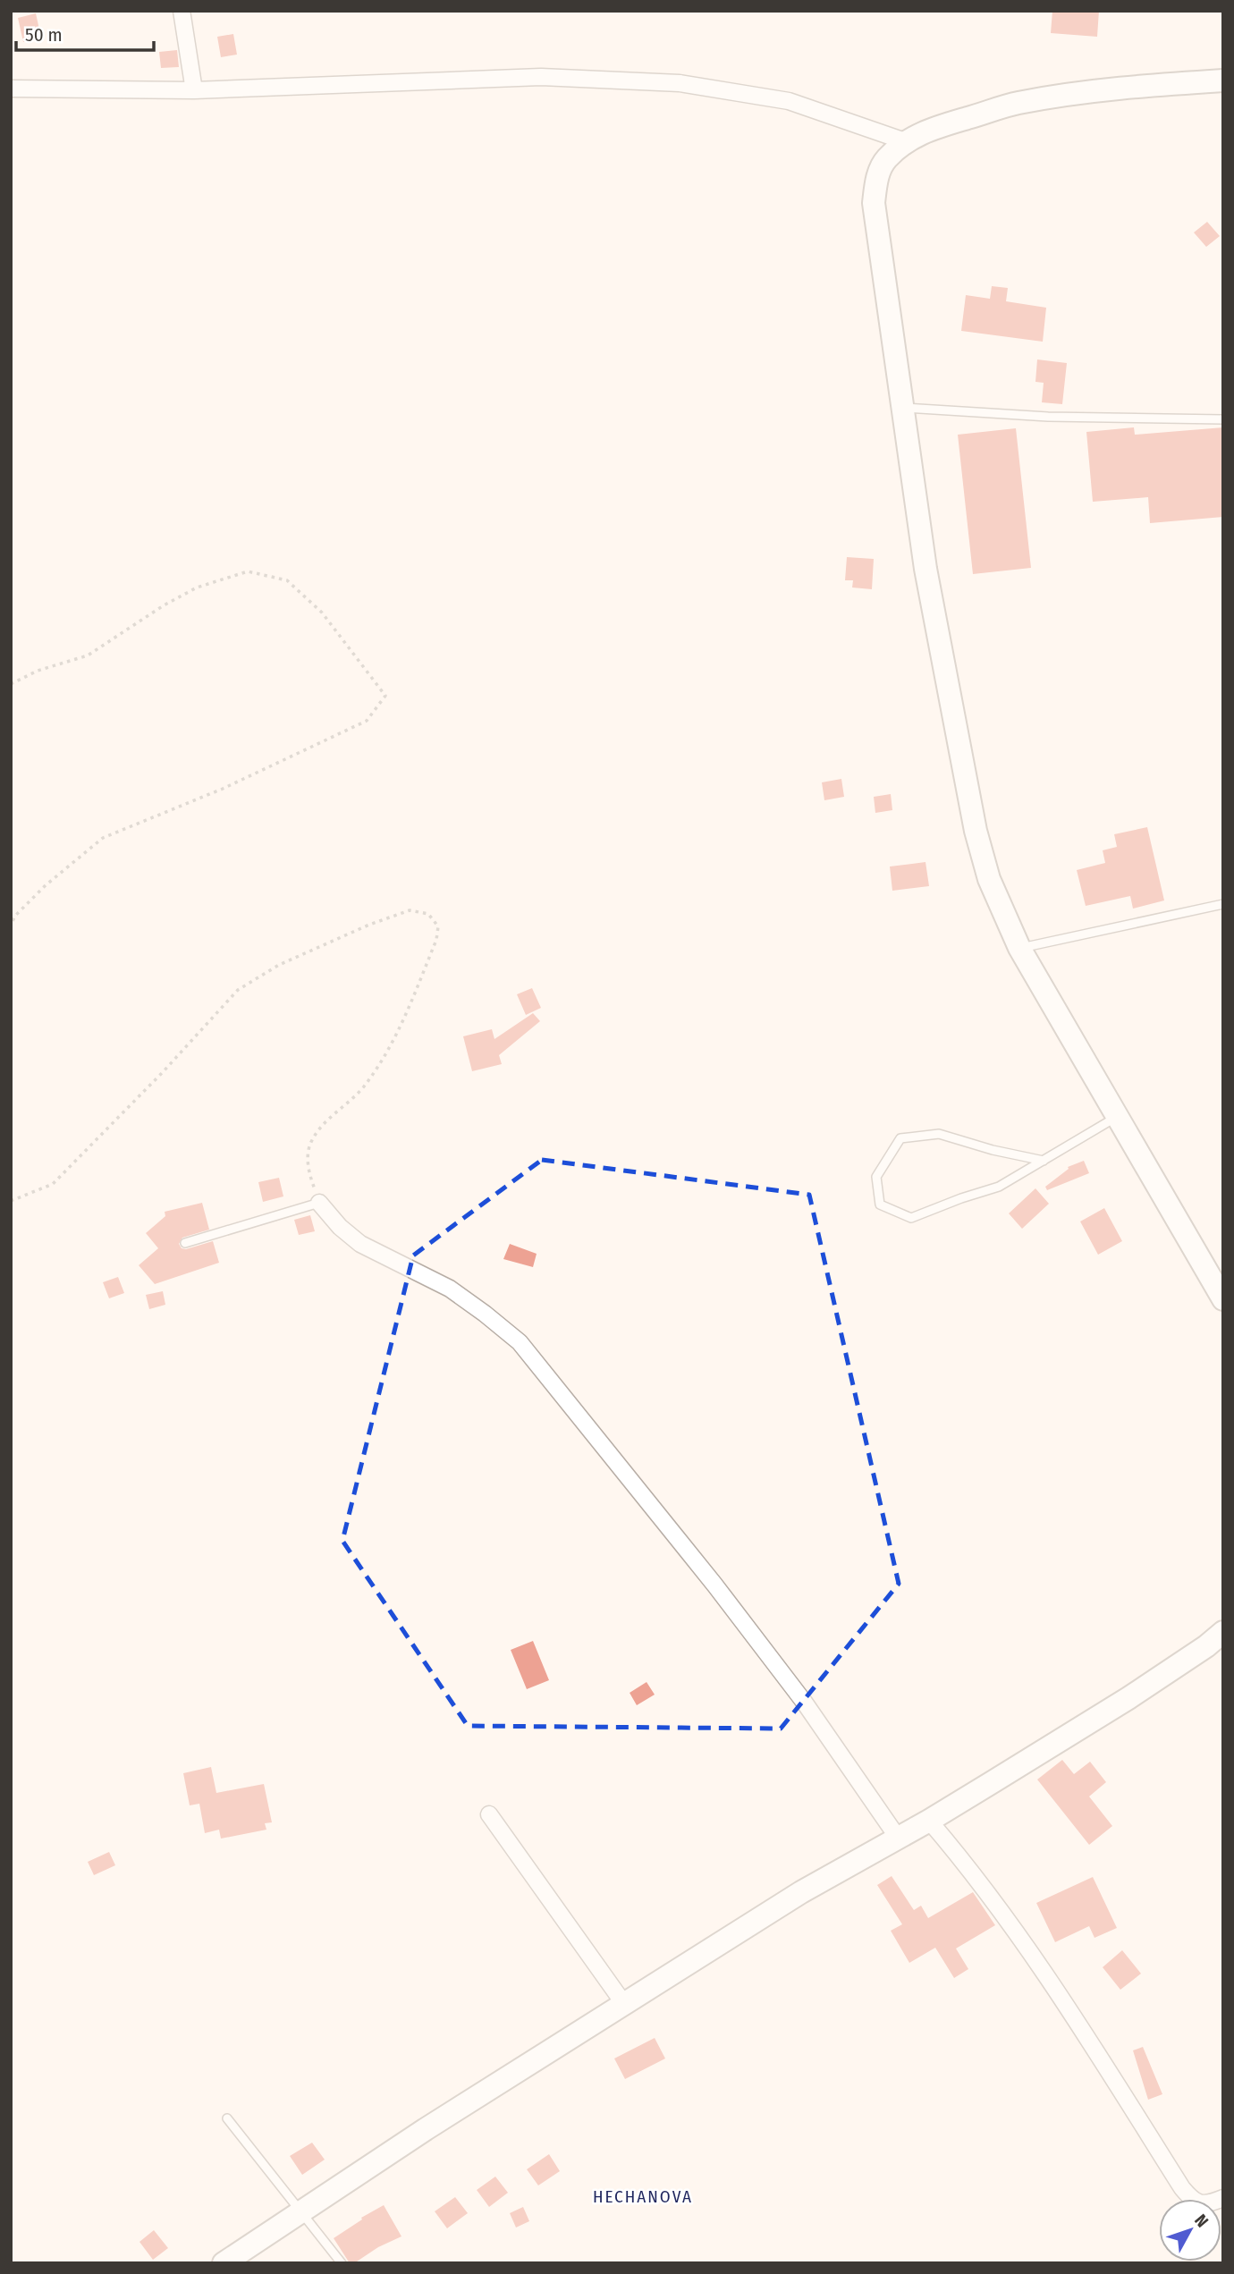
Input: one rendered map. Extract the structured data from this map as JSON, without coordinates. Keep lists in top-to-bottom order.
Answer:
{
  "districts": ["HECHANOVA"],
  "scale_bar": "50 m",
  "north": "top right"
}
